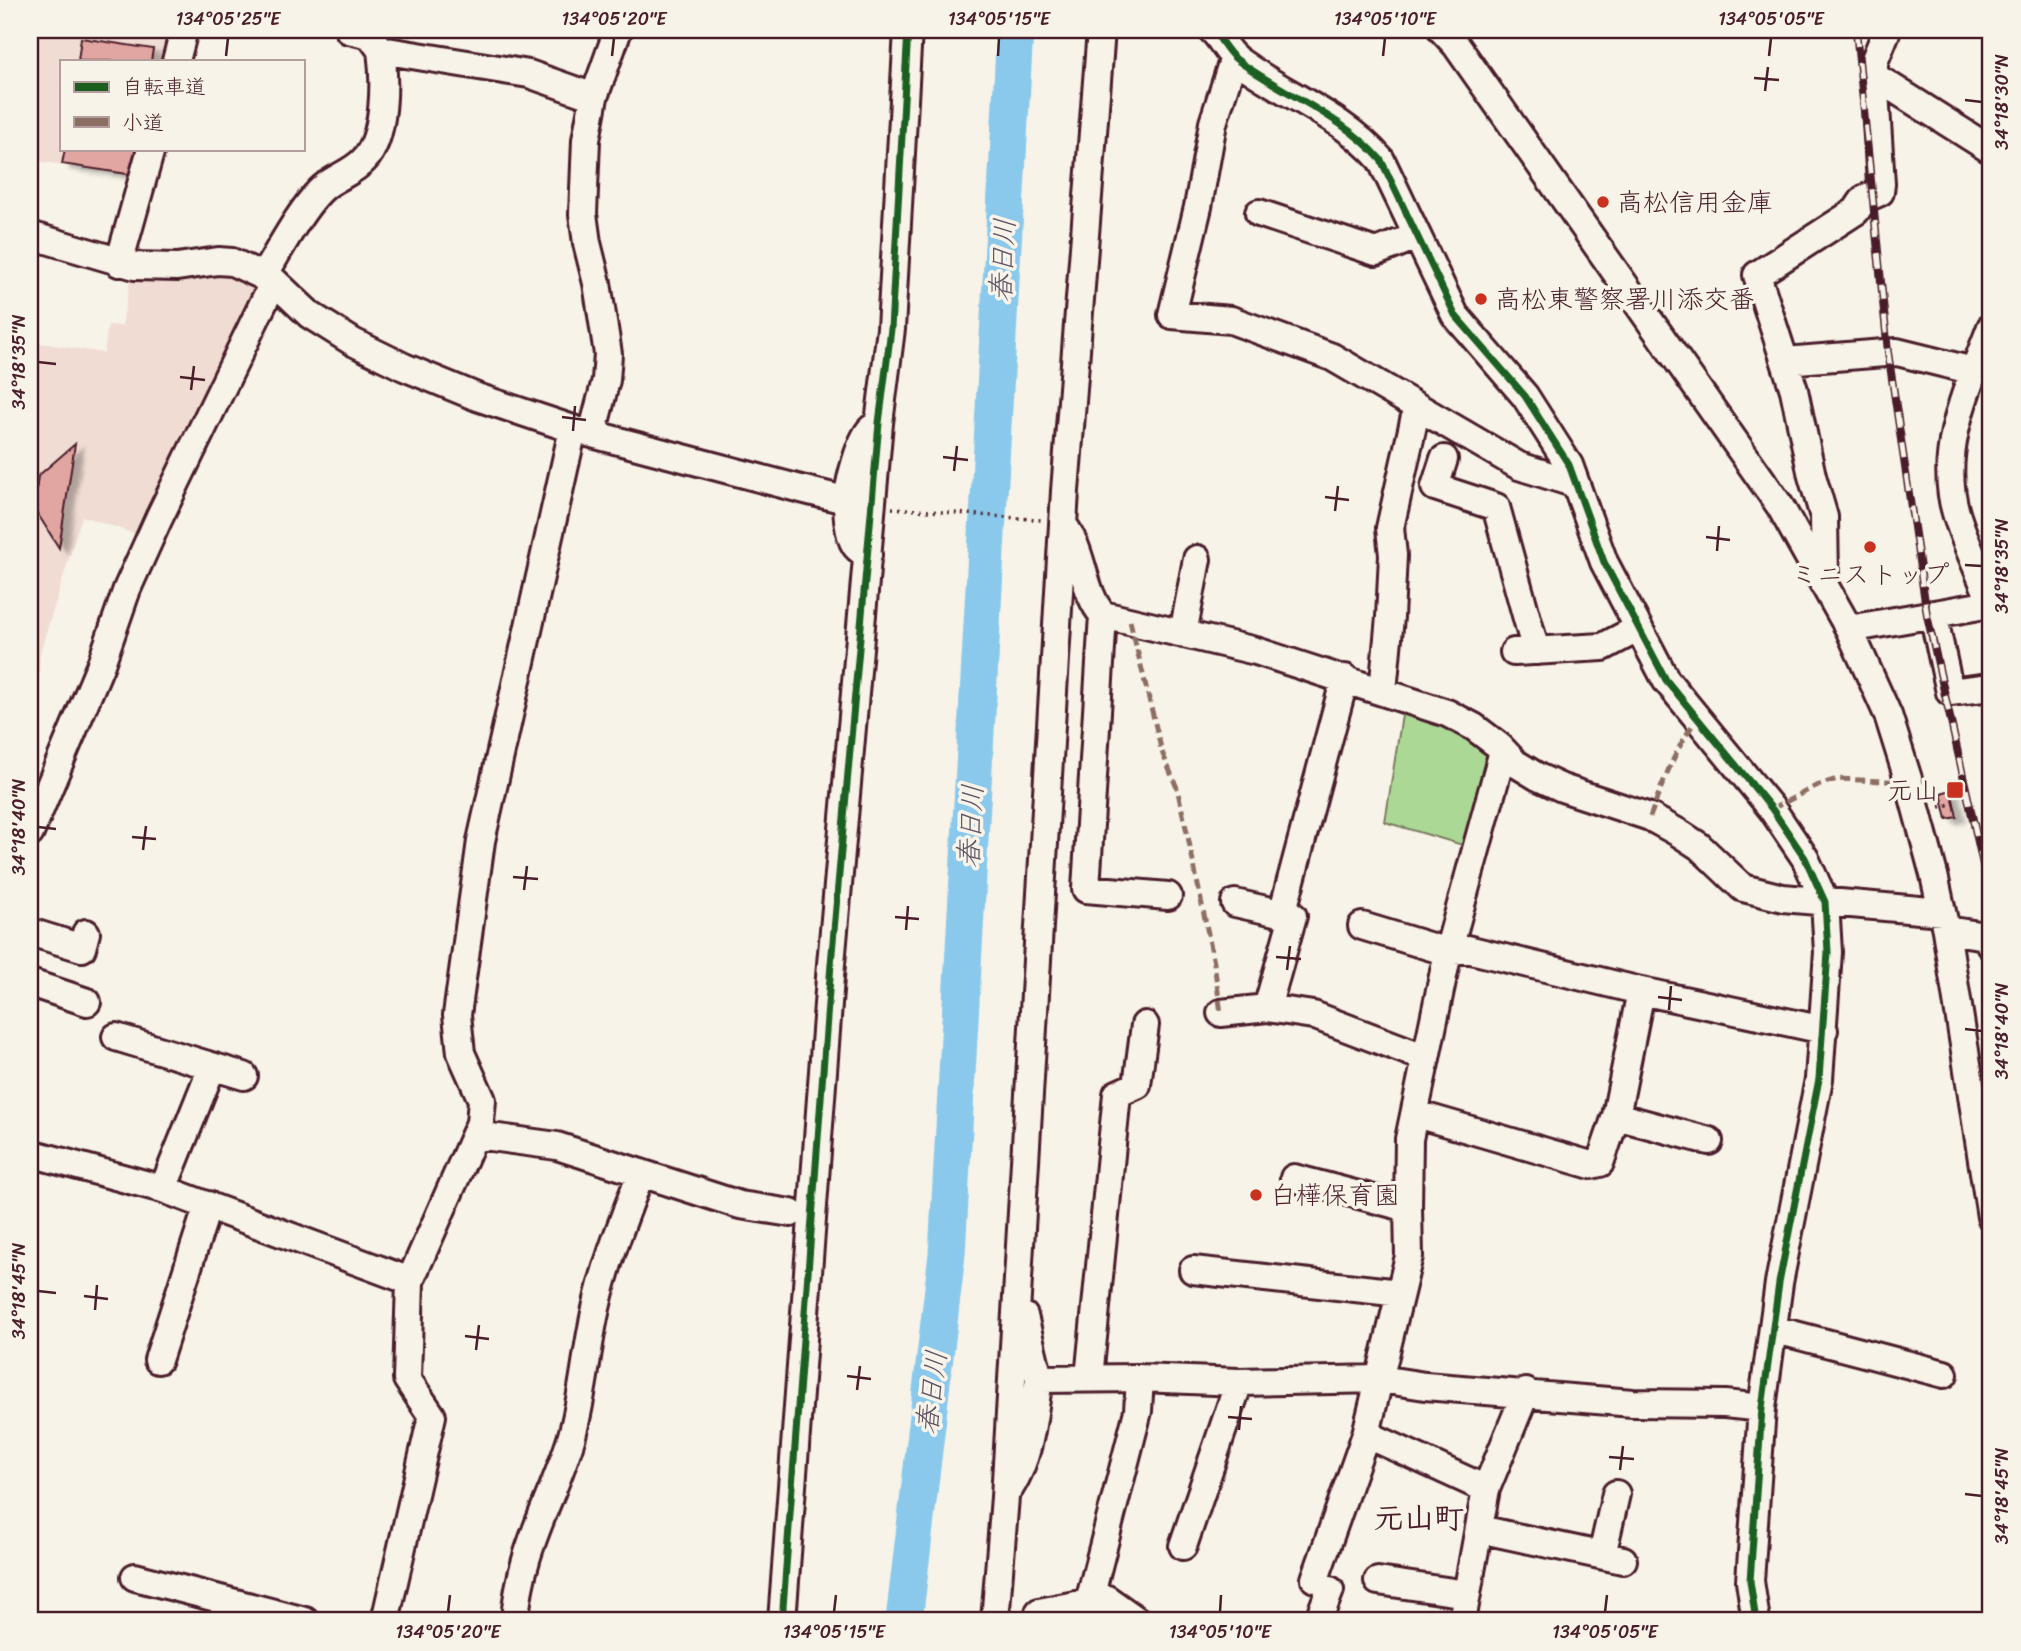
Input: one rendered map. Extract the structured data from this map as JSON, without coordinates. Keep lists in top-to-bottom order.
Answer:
{
  "districts": ["元山町"],
  "water": ["春日川"],
  "places": {
    "other": [
      "高松信用金庫",
      "高松東警察署川添交番",
      "ミニストップ",
      "白樺保育園"
    ],
    "transit": ["元山"]
  },
  "legend": ["自転車道", "小道"],
  "coordinates": [
    "134°05'25\"E",
    "134°05'20\"E",
    "134°05'15\"E",
    "134°05'10\"E",
    "134°05'05\"E",
    "34°18'30\"N",
    "34°18'35\"N",
    "34°18'40\"N",
    "34°18'45\"N"
  ]
}
